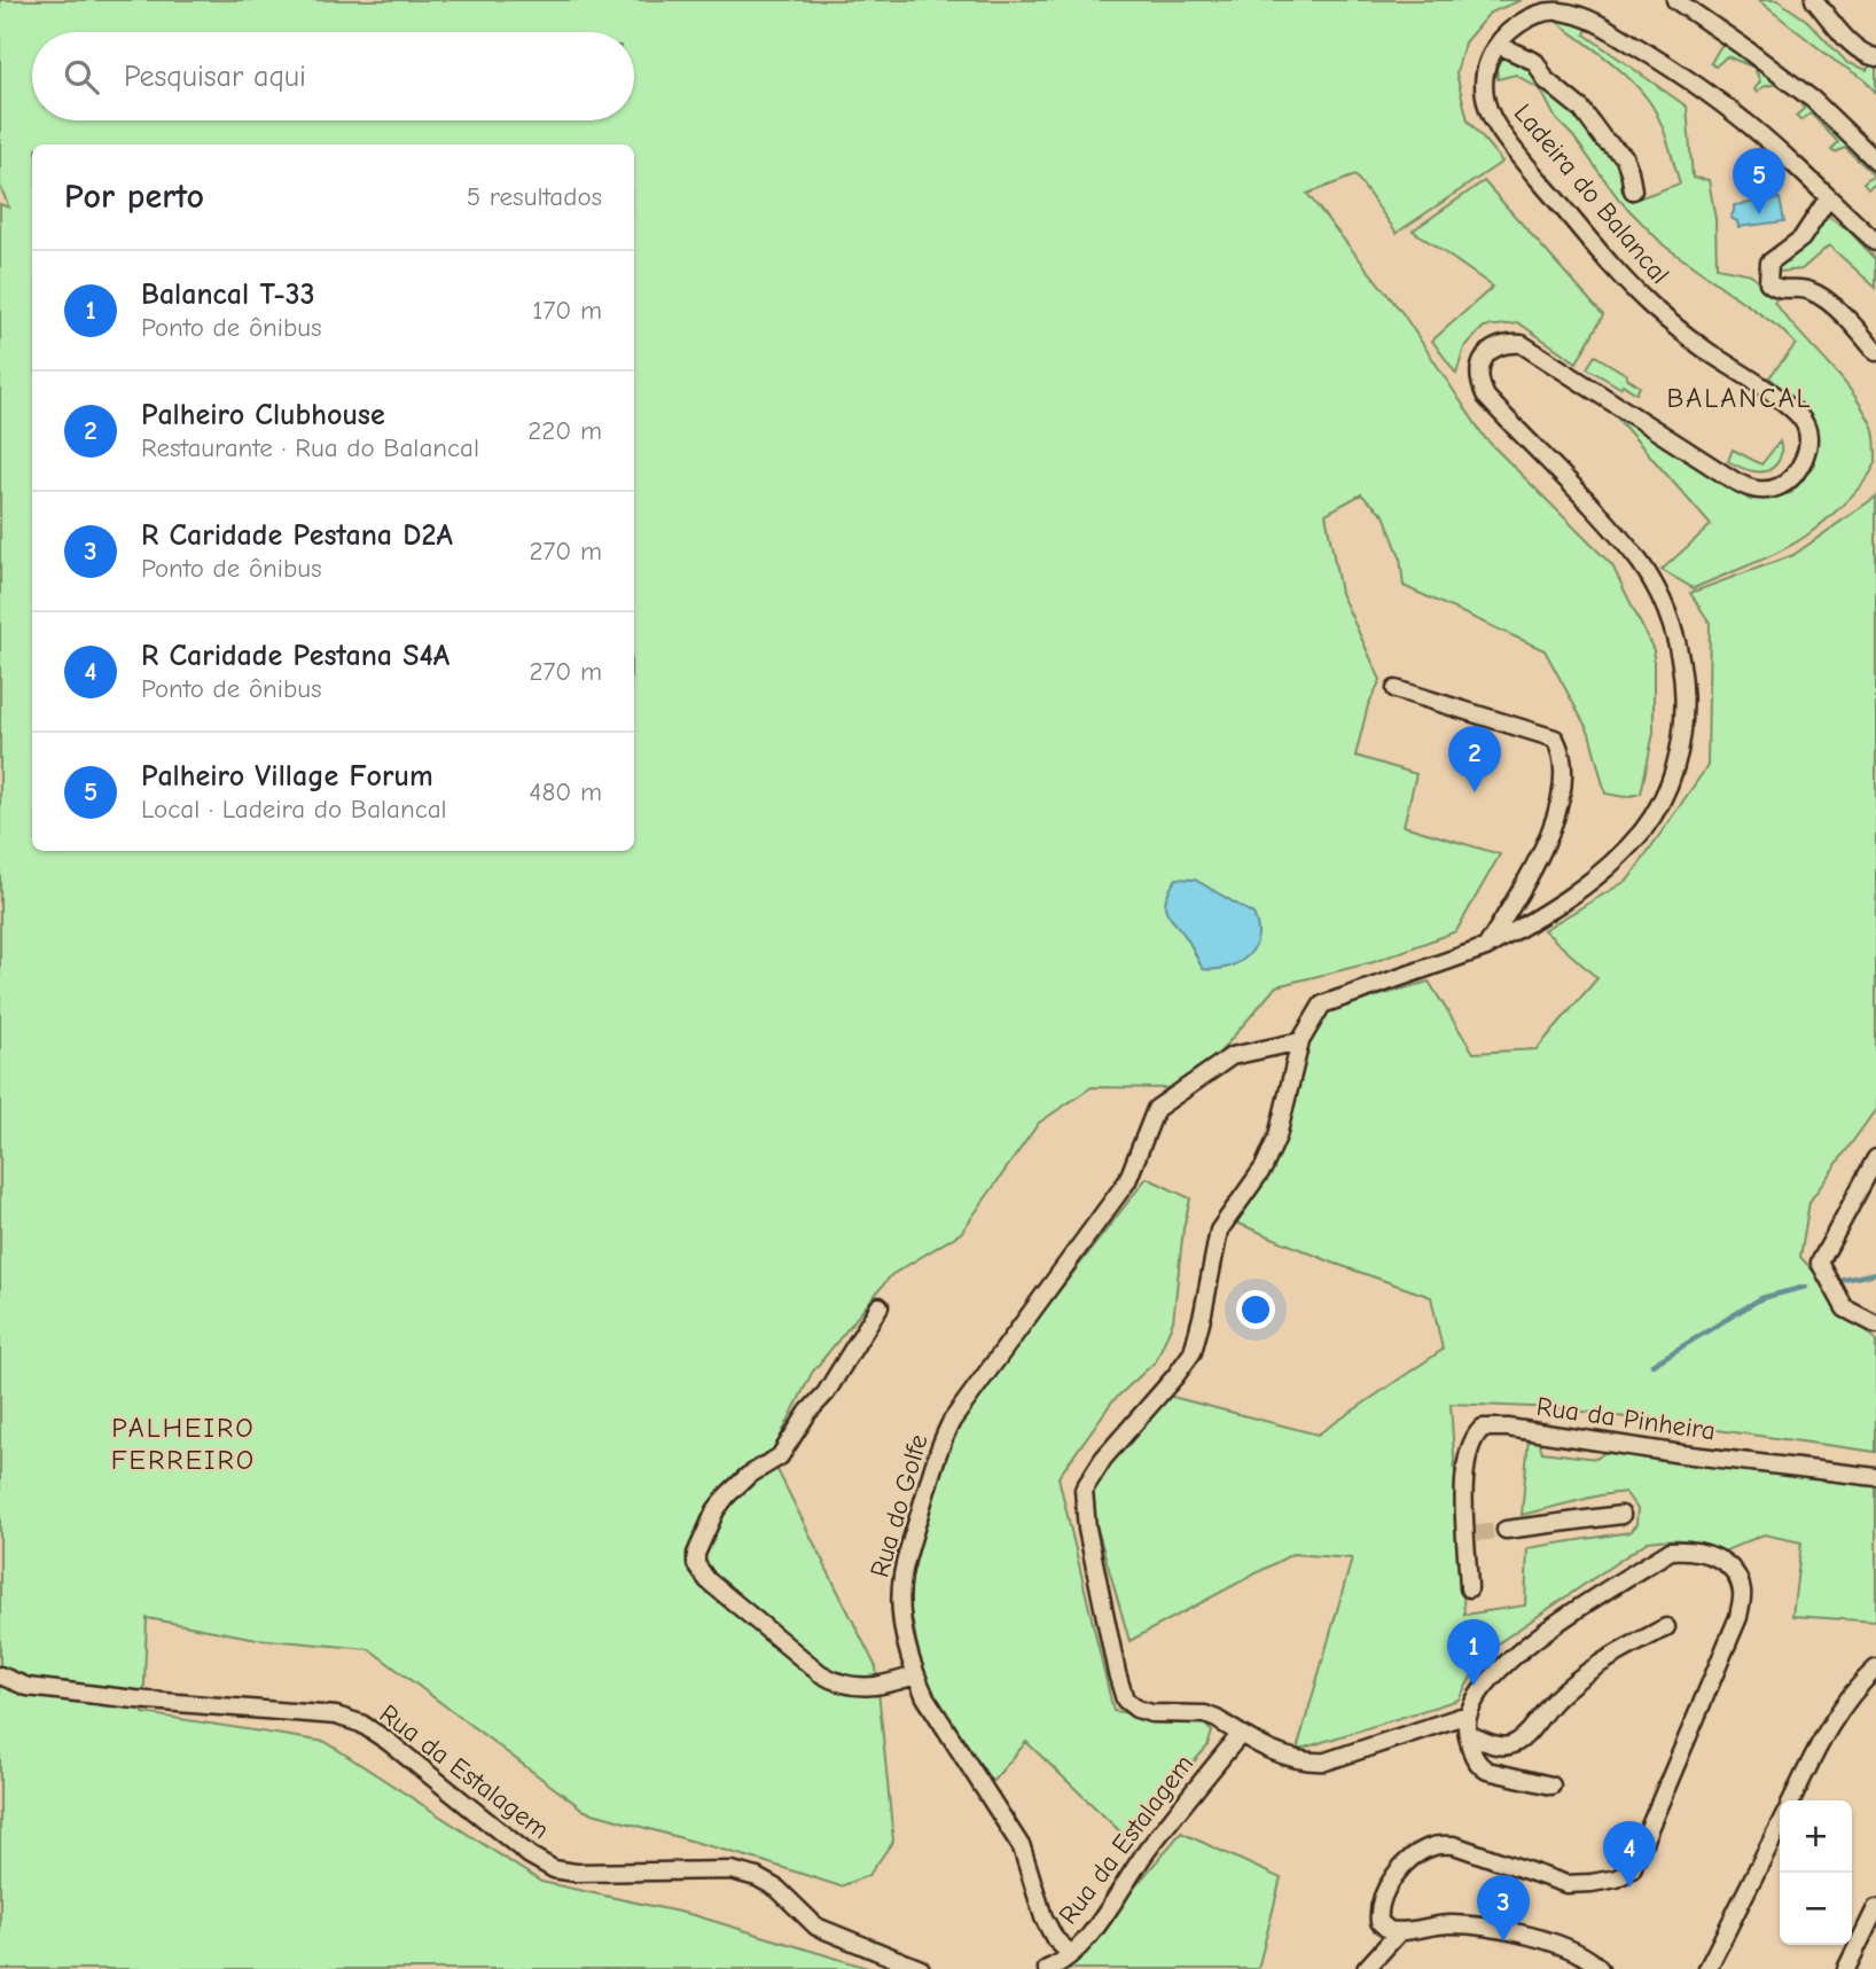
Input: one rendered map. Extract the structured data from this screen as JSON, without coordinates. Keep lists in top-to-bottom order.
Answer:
{
  "streets": {
    "street": [
      "Ladeira do Balancal",
      "Rua da Pinheira",
      "Rua do Golfe",
      "Rua da Estalagem"
    ]
  },
  "crossings": [
    ["Rua do Golfe", "Rua da Estalagem"]
  ],
  "districts": ["BALANCAL", "PALHEIRO FERREIRO"],
  "page": {
    "search": "Pesquisar aqui",
    "heading": ["Por perto", "5 resultados"],
    "pins": [
      "5",
      "2",
      "1",
      "4",
      "3"
    ],
    "list": [
      {
        "mark": "1",
        "name": "Balancal T-33",
        "note": "Ponto de ônibus",
        "value": "170 m"
      },
      {
        "mark": "2",
        "name": "Palheiro Clubhouse",
        "note": "Restaurante · Rua do Balancal",
        "value": "220 m"
      },
      {
        "mark": "3",
        "name": "R Caridade Pestana D2A",
        "note": "Ponto de ônibus",
        "value": "270 m"
      },
      {
        "mark": "4",
        "name": "R Caridade Pestana S4A",
        "note": "Ponto de ônibus",
        "value": "270 m"
      },
      {
        "mark": "5",
        "name": "Palheiro Village Forum",
        "note": "Local · Ladeira do Balancal",
        "value": "480 m"
      }
    ],
    "map_buttons": ["+", "−"]
  }
}
